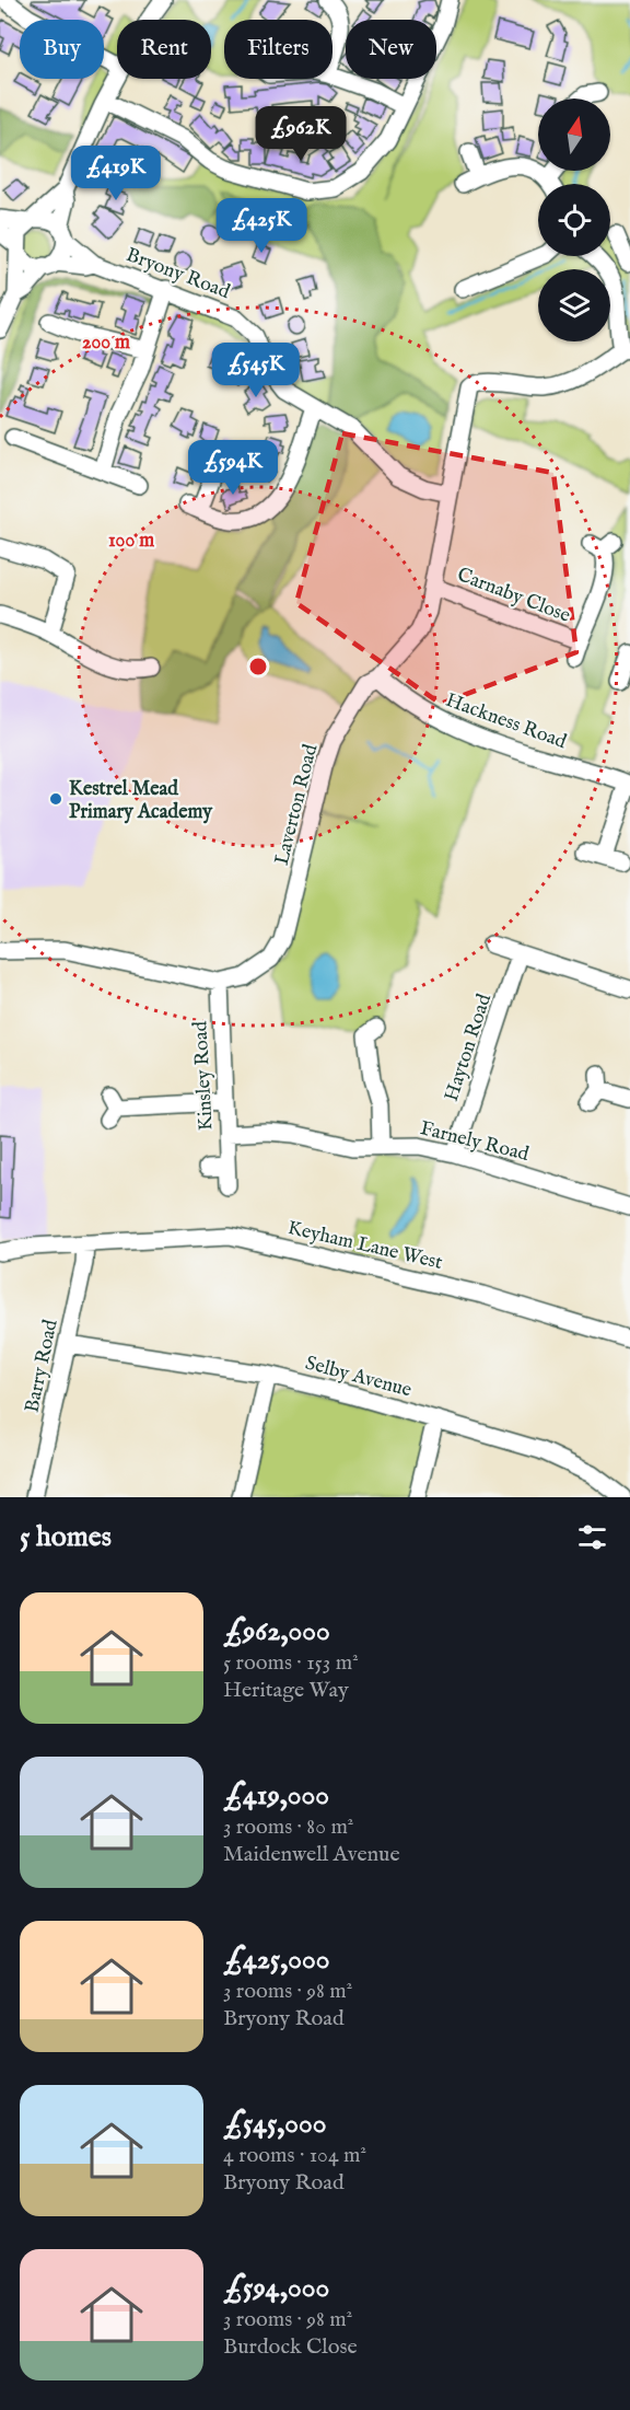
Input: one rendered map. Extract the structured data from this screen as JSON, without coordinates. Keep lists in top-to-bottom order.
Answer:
{
  "streets": {
    "street": [
      "Bryony Road",
      "Carnaby Close",
      "Hackness Road",
      "Laverton Road",
      "Hayton Road",
      "Kinsley Road",
      "Farnely Road",
      "Keyham Lane West",
      "Barry Road",
      "Selby Avenue"
    ]
  },
  "crossings": [
    ["Bryony Road", "Laverton Road"],
    ["Carnaby Close", "Laverton Road"],
    ["Hackness Road", "Laverton Road"],
    ["Laverton Road", "Kinsley Road"],
    ["Hayton Road", "Farnely Road"],
    ["Kinsley Road", "Farnely Road"],
    ["Keyham Lane West", "Barry Road"],
    ["Barry Road", "Selby Avenue"]
  ],
  "places": ["Kestrel Mead Primary Academy"],
  "north": "top",
  "page": {
    "chip": [
      "Buy",
      "Rent",
      "Filters",
      "New"
    ],
    "price": [
      "£962K",
      "£419K",
      "£425K",
      "£545K",
      "£594K"
    ],
    "heading": "5 homes",
    "list": [
      {
        "name": "£962,000",
        "note": "5 rooms · 153 m² · Heritage Way"
      },
      {
        "name": "£419,000",
        "note": "3 rooms · 80 m² · Maidenwell Avenue"
      },
      {
        "name": "£425,000",
        "note": "3 rooms · 98 m² · Bryony Road"
      },
      {
        "name": "£545,000",
        "note": "4 rooms · 104 m² · Bryony Road"
      },
      {
        "name": "£594,000",
        "note": "3 rooms · 98 m² · Burdock Close"
      }
    ]
  },
  "rings": ["200 m", "100 m"]
}
